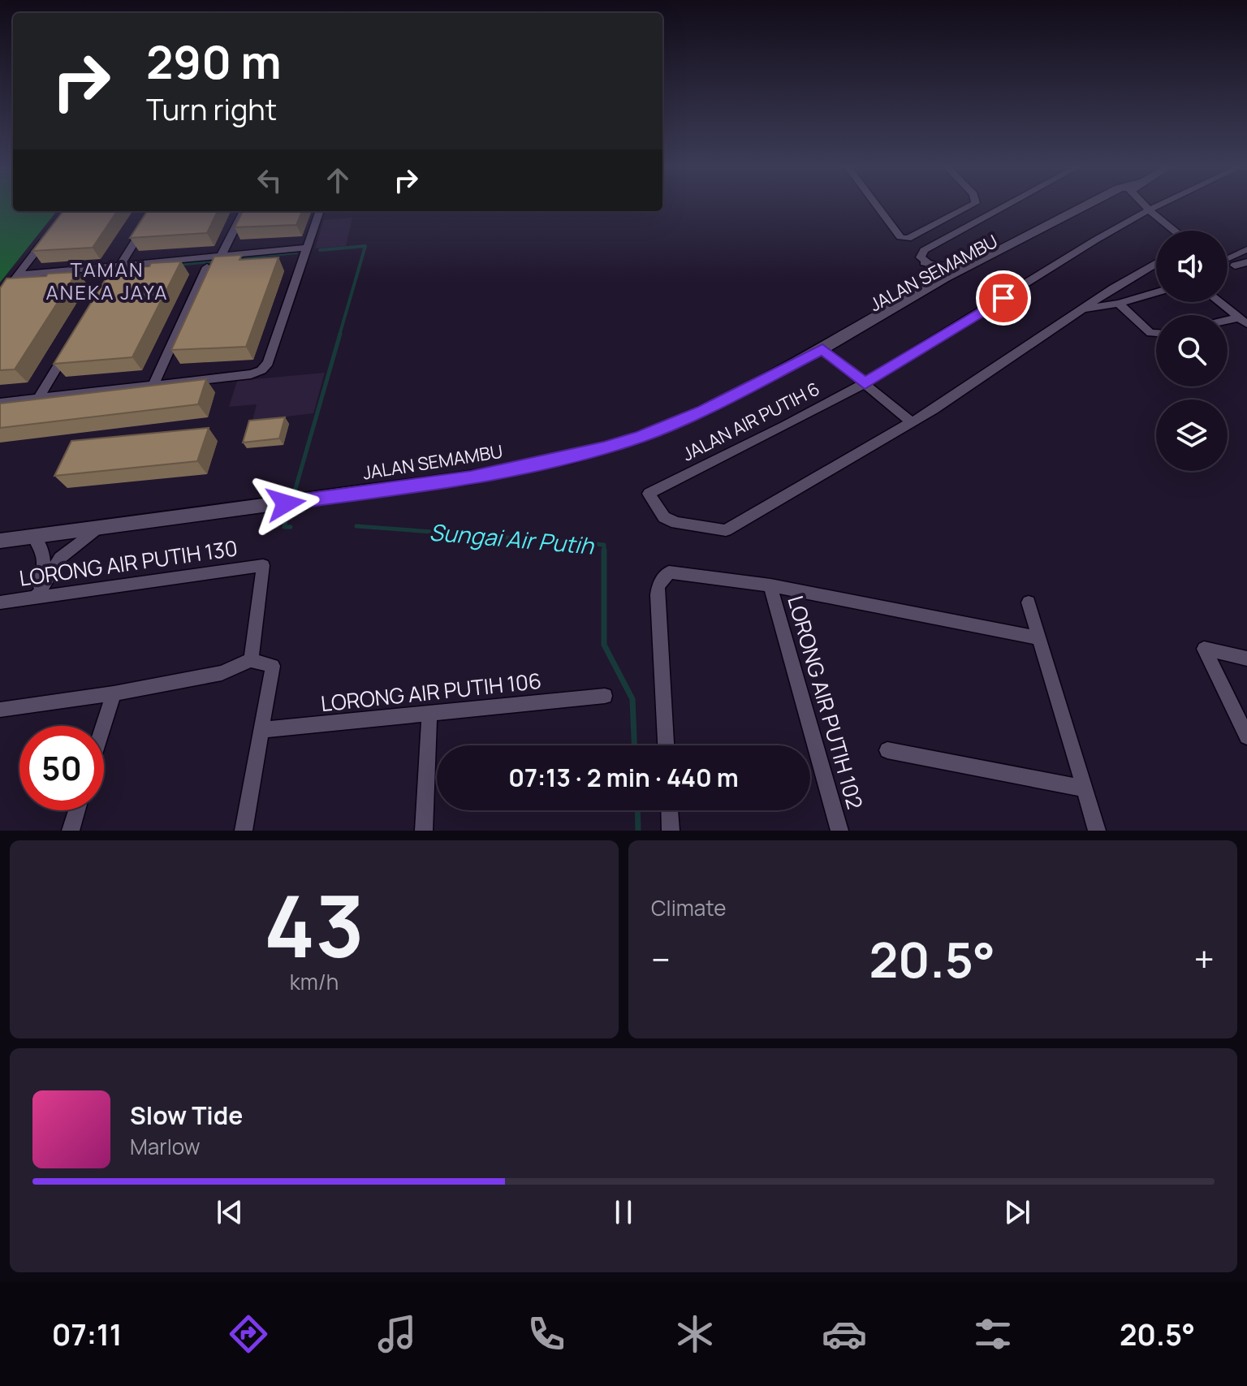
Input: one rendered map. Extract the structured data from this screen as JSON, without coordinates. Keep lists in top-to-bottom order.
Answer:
{
  "streets": {
    "main road": ["JALAN SEMAMBU"],
    "street": [
      "JALAN AIR PUTIH 6",
      "LORONG AIR PUTIH 130",
      "LORONG AIR PUTIH 106",
      "LORONG AIR PUTIH 102"
    ]
  },
  "districts": ["TAMAN ANEKA JAYA"],
  "water": ["Sungai Air Putih"],
  "page": {
    "turn": ["290 m", "Turn right"],
    "limit": "50",
    "trip": "07:13 · 2 min · 440 m",
    "tile": [
      ["43", "km/h"],
      "Climate"
    ],
    "heat": ["−", "20.5°", "+"],
    "song": ["Slow Tide", "Marlow"],
    "tabs": ["07:11", "20.5°"]
  }
}
